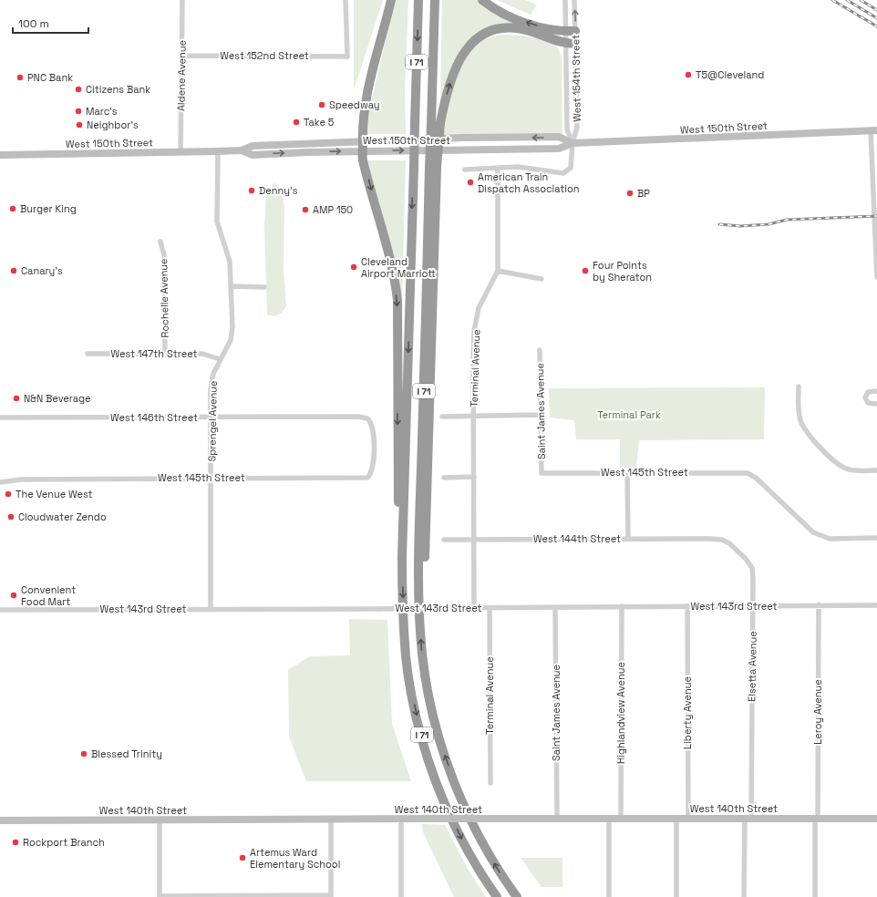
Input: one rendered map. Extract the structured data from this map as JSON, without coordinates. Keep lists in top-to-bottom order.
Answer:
{
  "streets": {
    "highway": ["I 71"],
    "main road": ["West 150th Street", "West 140th Street"],
    "street": [
      "West 152nd Street",
      "Aldene Avenue",
      "West 154th Street",
      "Rochelle Avenue",
      "West 147th Street",
      "Terminal Avenue",
      "Saint James Avenue",
      "West 146th Street",
      "Sprengel Avenue",
      "West 145th Street",
      "West 144th Street",
      "West 143rd Street",
      "Elsetta Avenue",
      "Leroy Avenue",
      "Highlandview Avenue",
      "Liberty Avenue"
    ]
  },
  "crossings": [
    ["West 152nd Street", "Aldene Avenue"],
    ["Aldene Avenue", "West 150th Street"],
    ["West 154th Street", "West 150th Street"],
    ["West 150th Street", "Sprengel Avenue"],
    ["Rochelle Avenue", "West 147th Street"],
    ["West 147th Street", "Sprengel Avenue"],
    ["Terminal Avenue", "West 144th Street"],
    ["Terminal Avenue", "West 143rd Street"],
    ["Saint James Avenue", "West 145th Street"],
    ["Saint James Avenue", "West 143rd Street"],
    ["Saint James Avenue", "West 140th Street"],
    ["West 146th Street", "Sprengel Avenue"],
    ["West 146th Street", "West 145th Street"],
    ["Sprengel Avenue", "West 145th Street"],
    ["Sprengel Avenue", "West 143rd Street"],
    ["West 144th Street", "Elsetta Avenue"],
    ["West 143rd Street", "Elsetta Avenue"],
    ["West 143rd Street", "Leroy Avenue"],
    ["West 143rd Street", "Highlandview Avenue"],
    ["West 143rd Street", "Liberty Avenue"],
    ["Elsetta Avenue", "West 140th Street"],
    ["Leroy Avenue", "West 140th Street"],
    ["Highlandview Avenue", "West 140th Street"],
    ["Liberty Avenue", "West 140th Street"]
  ],
  "parks": ["Terminal Park"],
  "places": [
    "T5@Cleveland",
    "PNC Bank",
    "Citizens Bank",
    "Speedway",
    "Marc's",
    "Take 5",
    "Neighbor's",
    "American Train Dispatch Association",
    "Denny's",
    "BP",
    "Burger King",
    "AMP 150",
    "Cleveland Airport Marriott",
    "Canary's",
    "Four Points by Sheraton",
    "N&N Beverage",
    "The Venue West",
    "Cloudwater Zendo",
    "Convenient Food Mart",
    "Blessed Trinity",
    "Rockport Branch",
    "Artemus Ward Elementary School"
  ],
  "scale_bar": "100 m"
}
